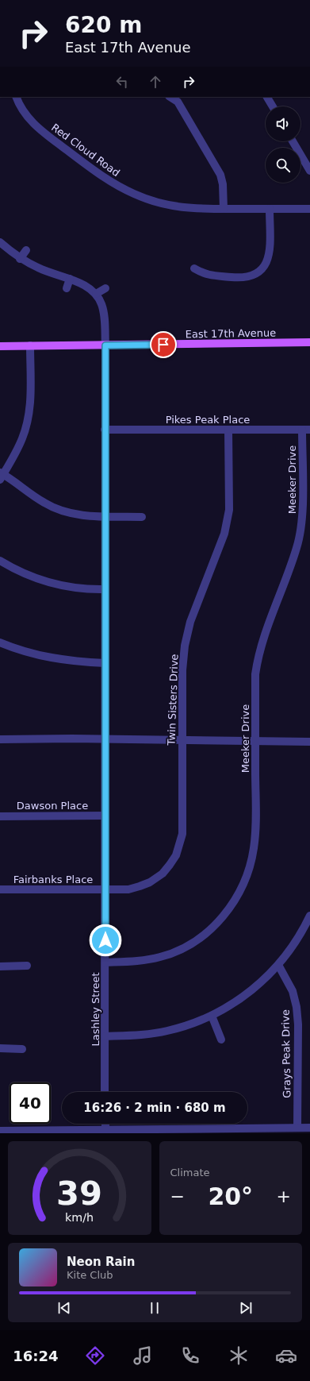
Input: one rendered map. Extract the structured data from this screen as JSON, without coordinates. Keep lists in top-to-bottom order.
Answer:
{
  "streets": {
    "main road": ["East 17th Avenue"],
    "street": [
      "Red Cloud Road",
      "Pikes Peak Place",
      "Meeker Drive",
      "Twin Sisters Drive",
      "Dawson Place",
      "Fairbanks Place",
      "Lashley Street",
      "Grays Peak Drive"
    ]
  },
  "crossings": [
    ["East 17th Avenue", "Lashley Street"],
    ["Pikes Peak Place", "Meeker Drive"],
    ["Pikes Peak Place", "Twin Sisters Drive"],
    ["Pikes Peak Place", "Lashley Street"],
    ["Meeker Drive", "Lashley Street"],
    ["Twin Sisters Drive", "Fairbanks Place"],
    ["Twin Sisters Drive", "Lashley Street"],
    ["Dawson Place", "Lashley Street"],
    ["Fairbanks Place", "Lashley Street"]
  ],
  "page": {
    "turn": ["620 m", "East 17th Avenue"],
    "limit": "40",
    "trip": "16:26 · 2 min · 680 m",
    "tile": "Climate",
    "heat": ["−", "20°", "+"],
    "song": ["Neon Rain", "Kite Club"],
    "tabs": "16:24",
    "gauge": ["39", "km/h"]
  }
}
